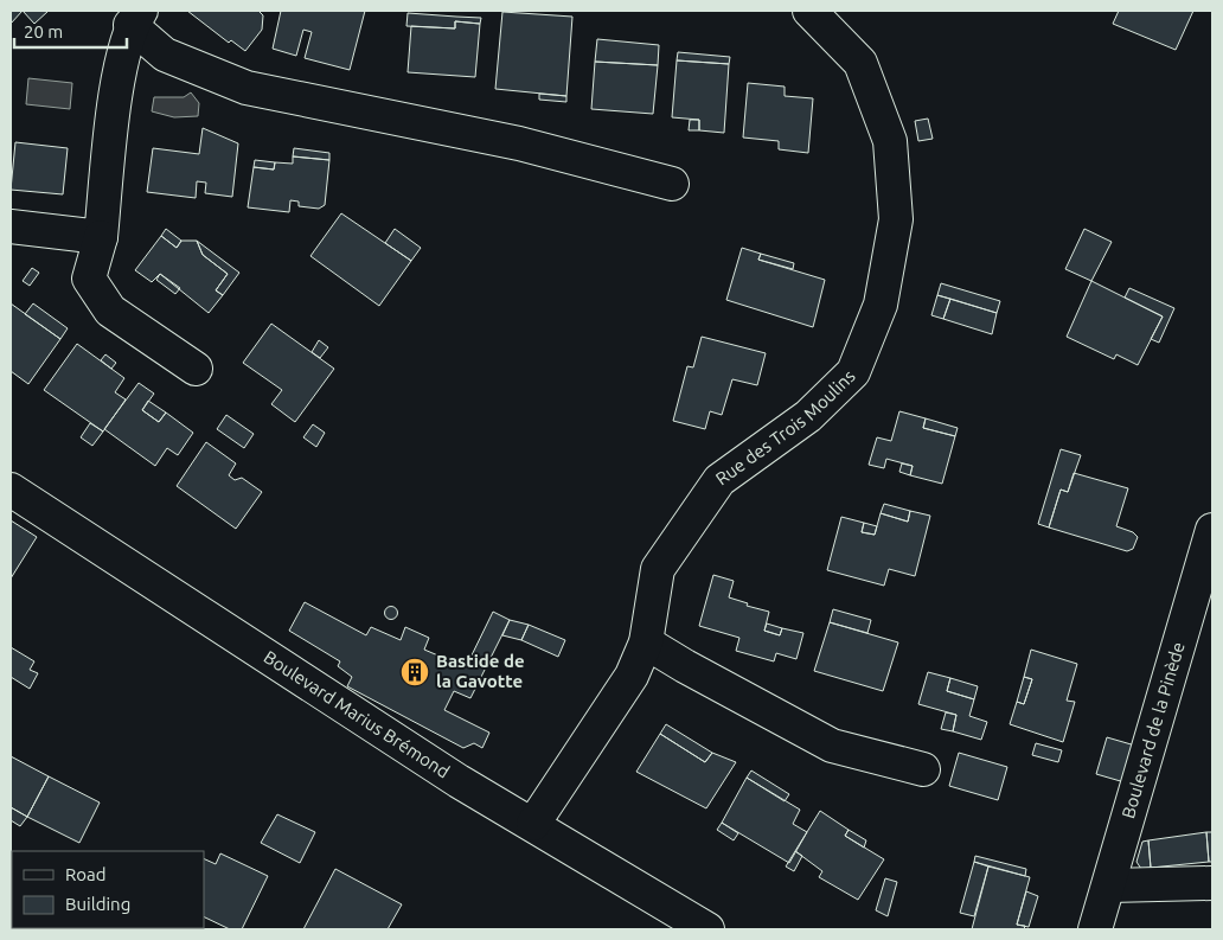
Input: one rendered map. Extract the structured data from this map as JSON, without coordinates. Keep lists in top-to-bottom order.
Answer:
{
  "streets": {
    "street": ["Rue des Trois Moulins", "Boulevard Marius Brémond", "Boulevard de la Pinède"]
  },
  "crossings": [
    ["Rue des Trois Moulins", "Boulevard Marius Brémond"]
  ],
  "places": {
    "building": ["Bastide de la Gavotte"]
  },
  "legend": ["Road", "Building"],
  "scale_bar": "20 m"
}
